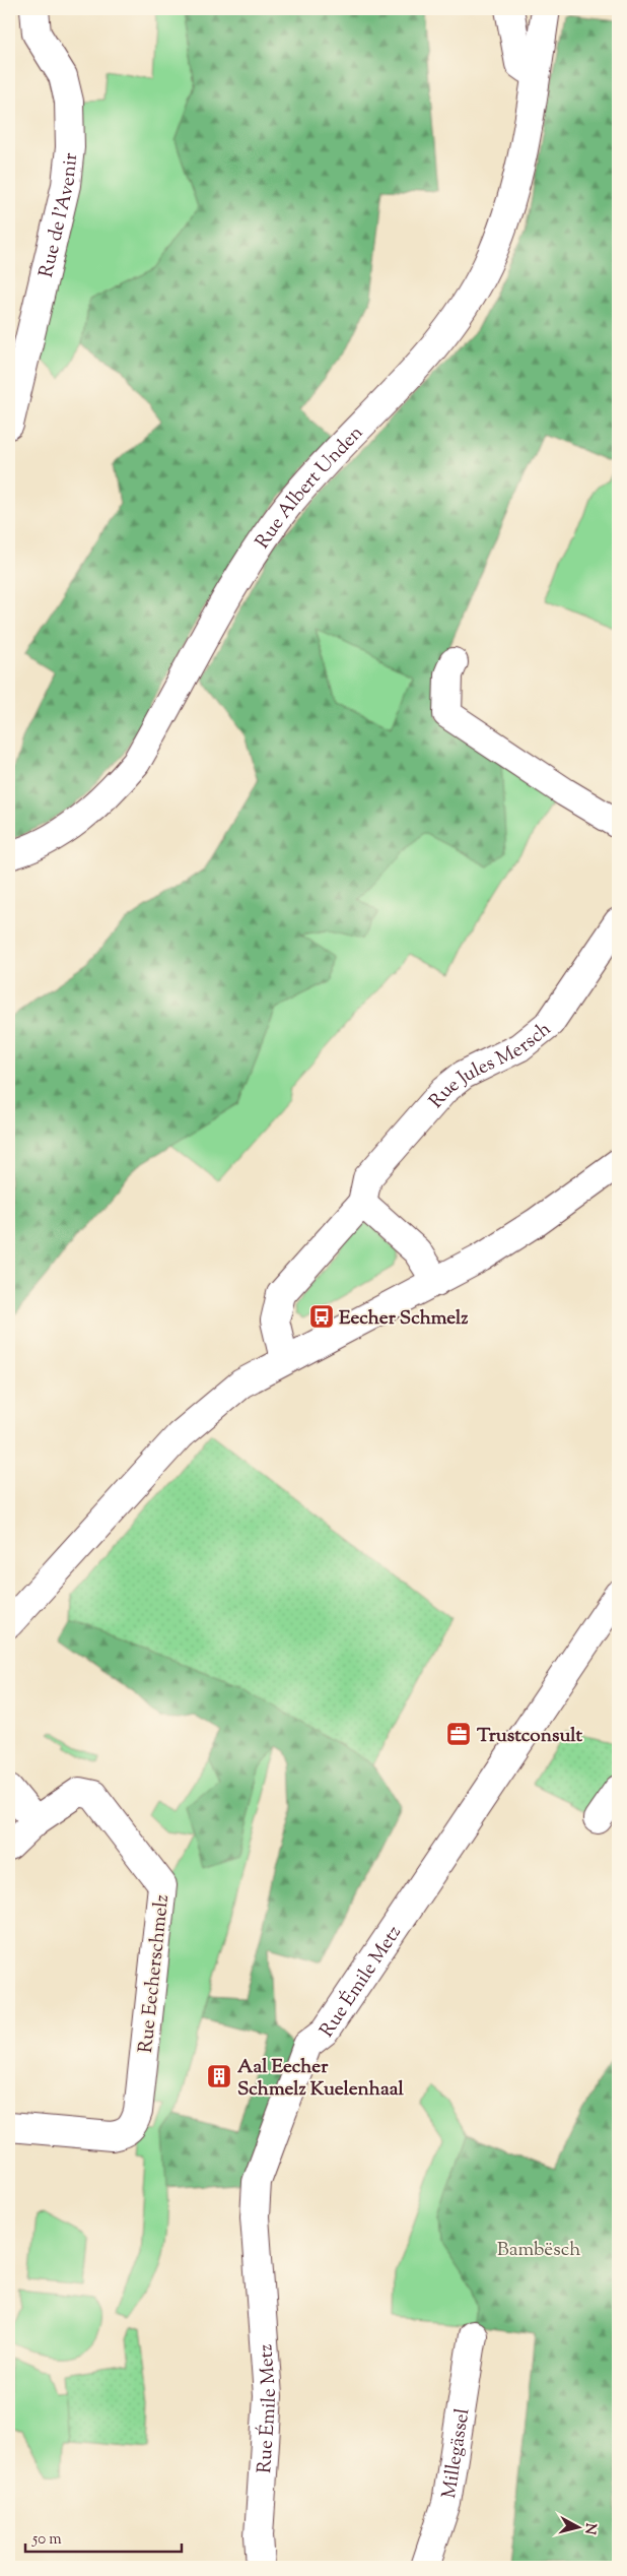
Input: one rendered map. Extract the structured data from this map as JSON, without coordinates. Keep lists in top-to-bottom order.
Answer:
{
  "streets": {
    "street": [
      "Rue de l'Avenir",
      "Rue Albert Unden",
      "Rue Jules Mersch",
      "Rue Eecherschmelz",
      "Rue Émile Metz",
      "Millegässel"
    ]
  },
  "parks": ["Bambësch"],
  "places": {
    "bus stop": ["Eecher Schmelz"],
    "office": ["Trustconsult"],
    "building": ["Aal Eecher Schmelz Kuelenhaal"]
  },
  "scale_bar": "50 m",
  "north": "right"
}
